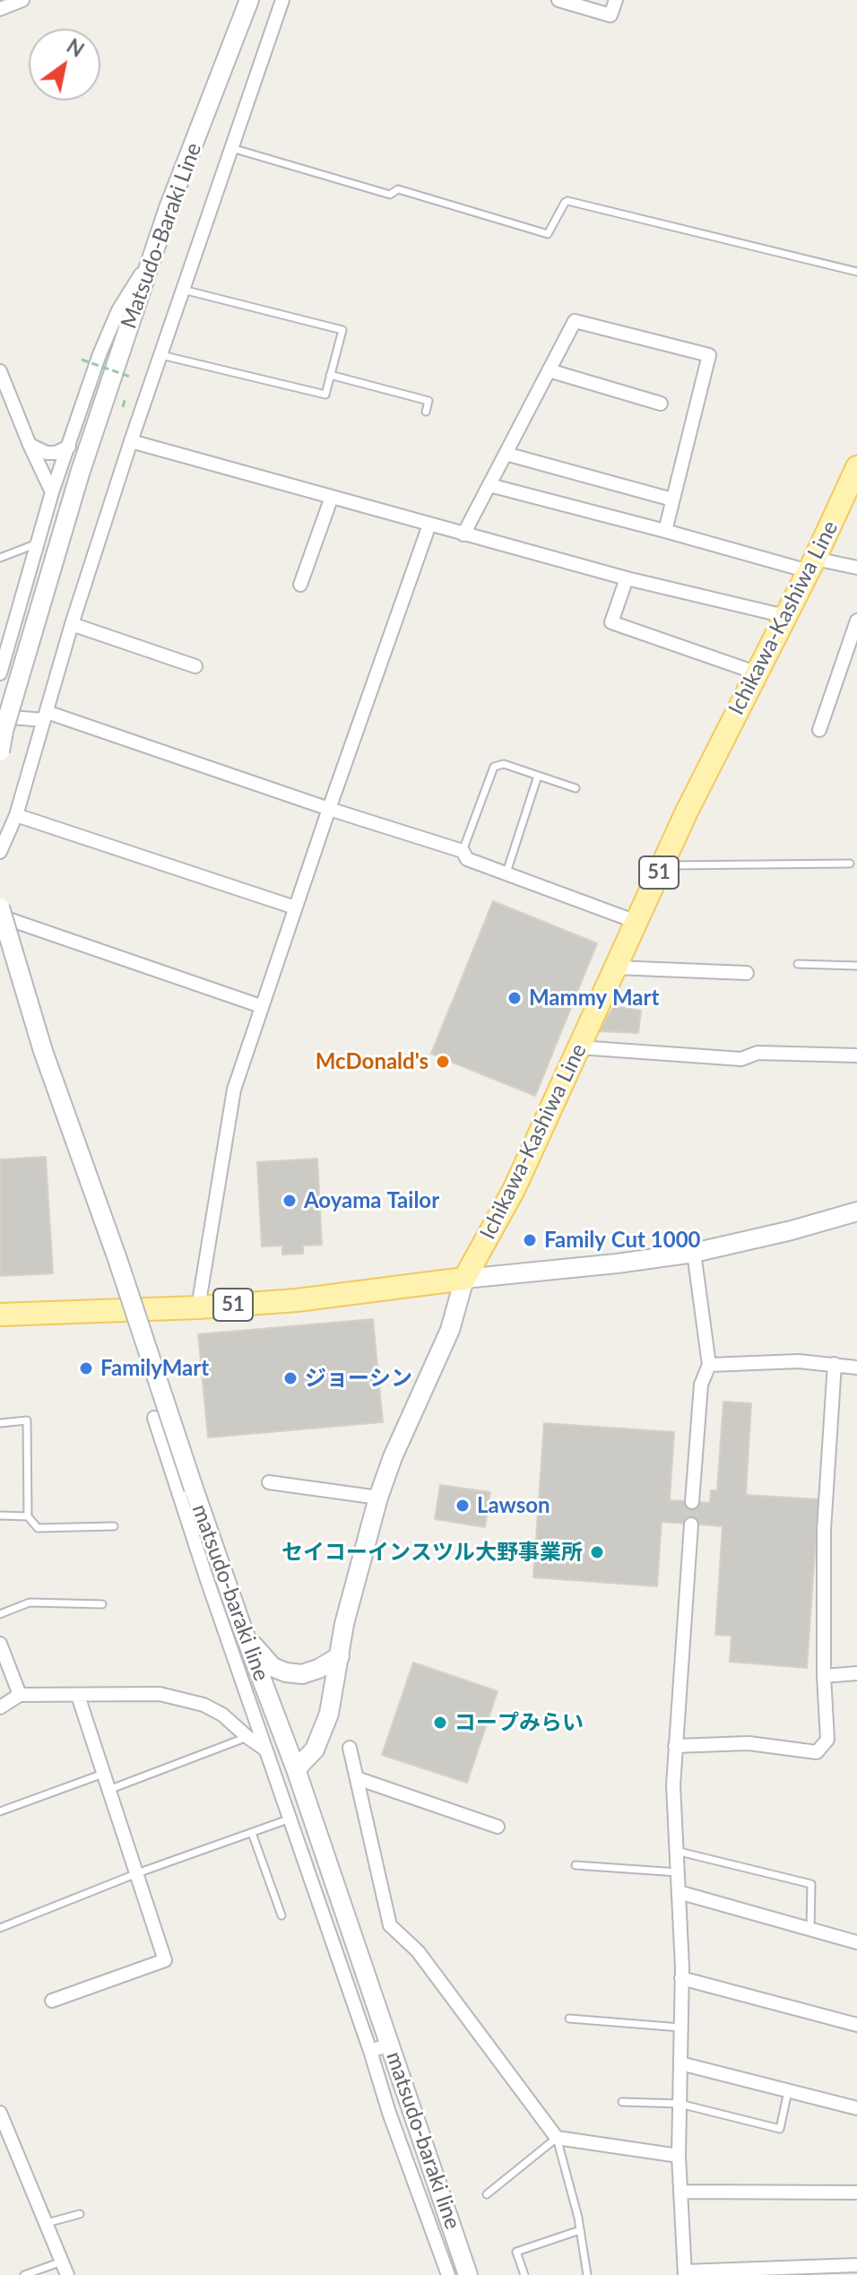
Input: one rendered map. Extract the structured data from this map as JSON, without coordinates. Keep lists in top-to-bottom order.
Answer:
{
  "streets": {
    "main road": [
      "Matsudo-Baraki Line",
      "Ichikawa-Kashiwa Line",
      "51",
      "matsudo-baraki line"
    ]
  },
  "crossings": [
    ["Ichikawa-Kashiwa Line", "51"]
  ],
  "places": [
    "Mammy Mart",
    "McDonald's",
    "Aoyama Tailor",
    "Family Cut 1000",
    "FamilyMart",
    "ジョーシン",
    "Lawson",
    "セイコーインスツル大野事業所",
    "コープみらい"
  ],
  "north": "top right"
}
